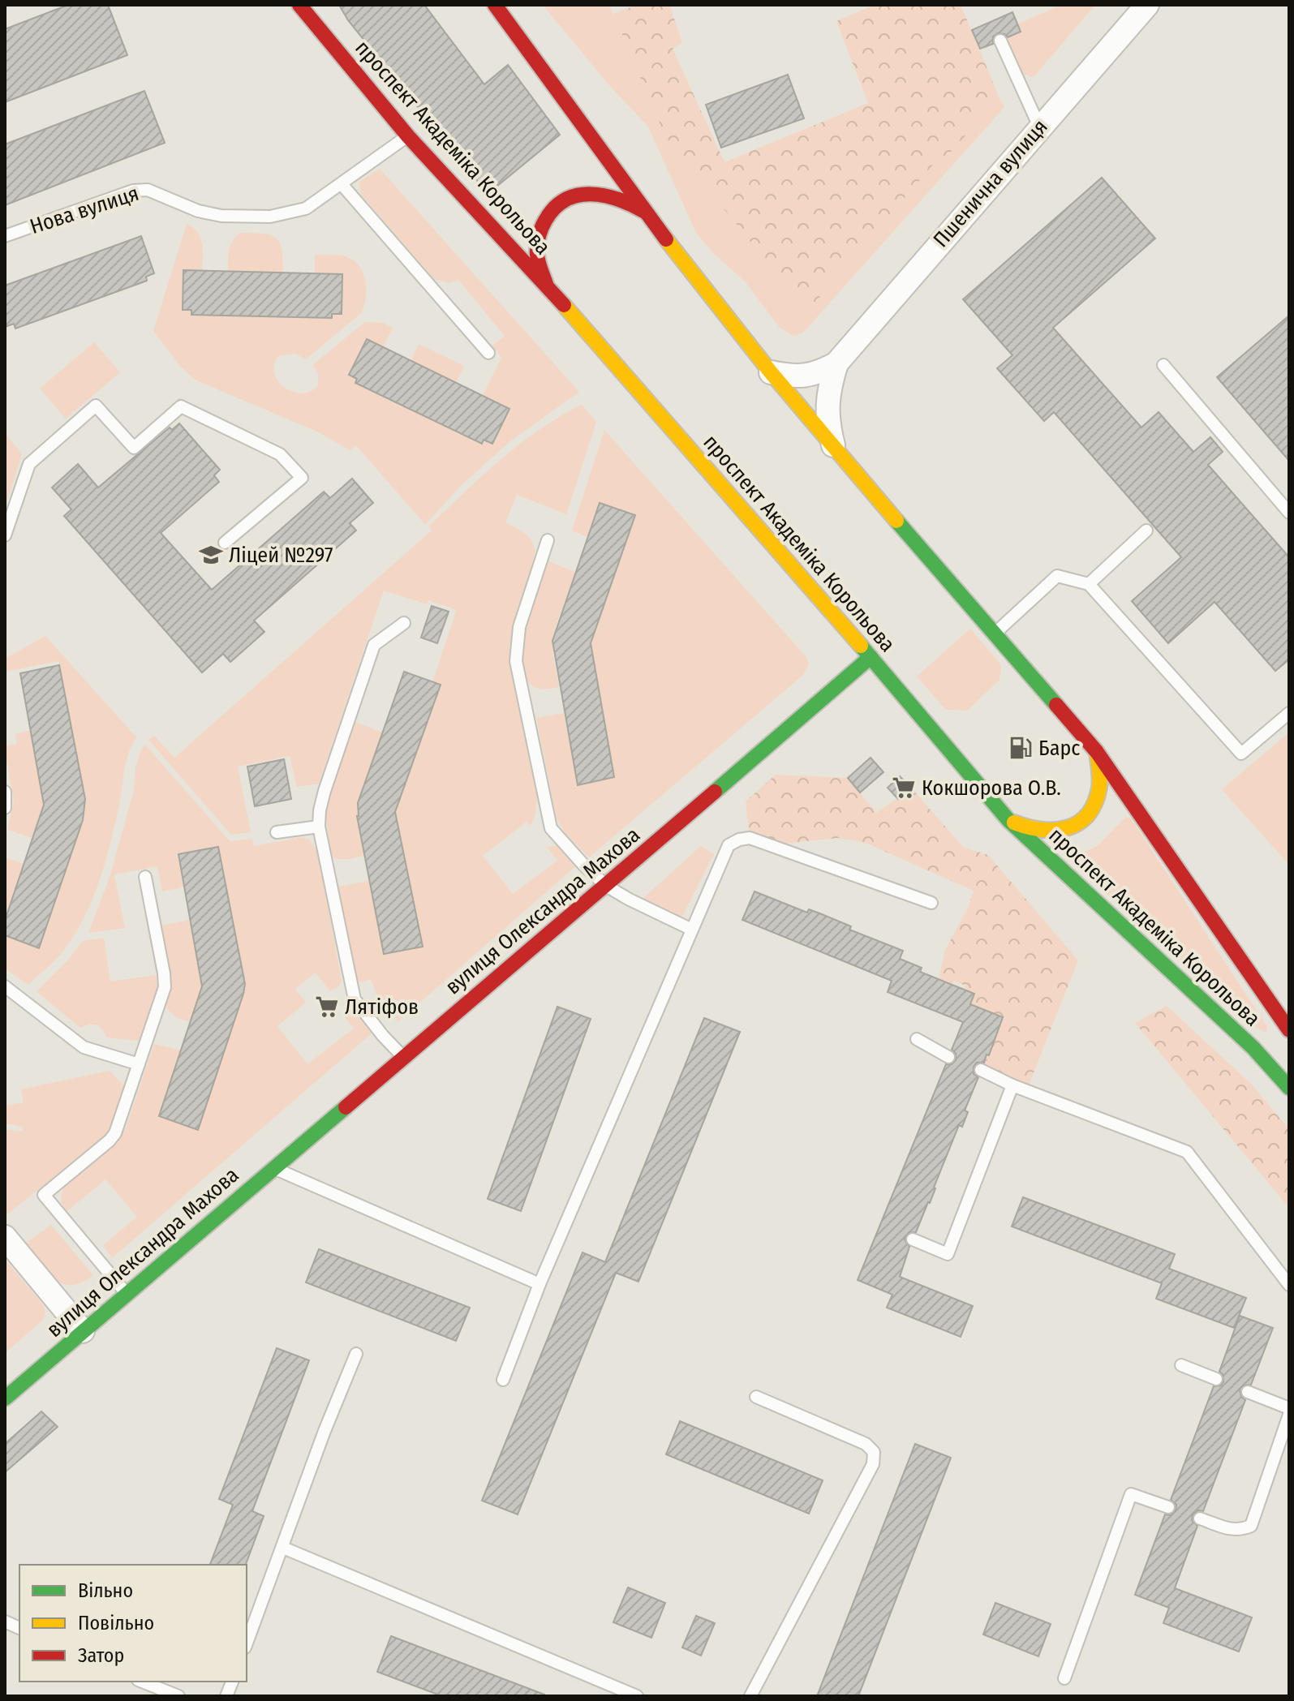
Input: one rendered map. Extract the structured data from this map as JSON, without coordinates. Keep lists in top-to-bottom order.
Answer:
{
  "streets": {
    "main road": ["проспект Академіка Корольова", "вулиця Олександра Махова"],
    "street": ["Пшенична вулиця"],
    "lane": ["Нова вулиця"]
  },
  "crossings": [
    ["проспект Академіка Корольова", "Пшенична вулиця"],
    ["проспект Академіка Корольова", "Нова вулиця"],
    ["проспект Академіка Корольова", "вулиця Олександра Махова"]
  ],
  "places": {
    "school or university": ["Ліцей №297"],
    "fuel station": ["Барс"],
    "supermarket": ["Кокшорова О.В.", "Лятіфов"]
  },
  "legend": ["Вільно", "Повільно", "Затор"]
}
